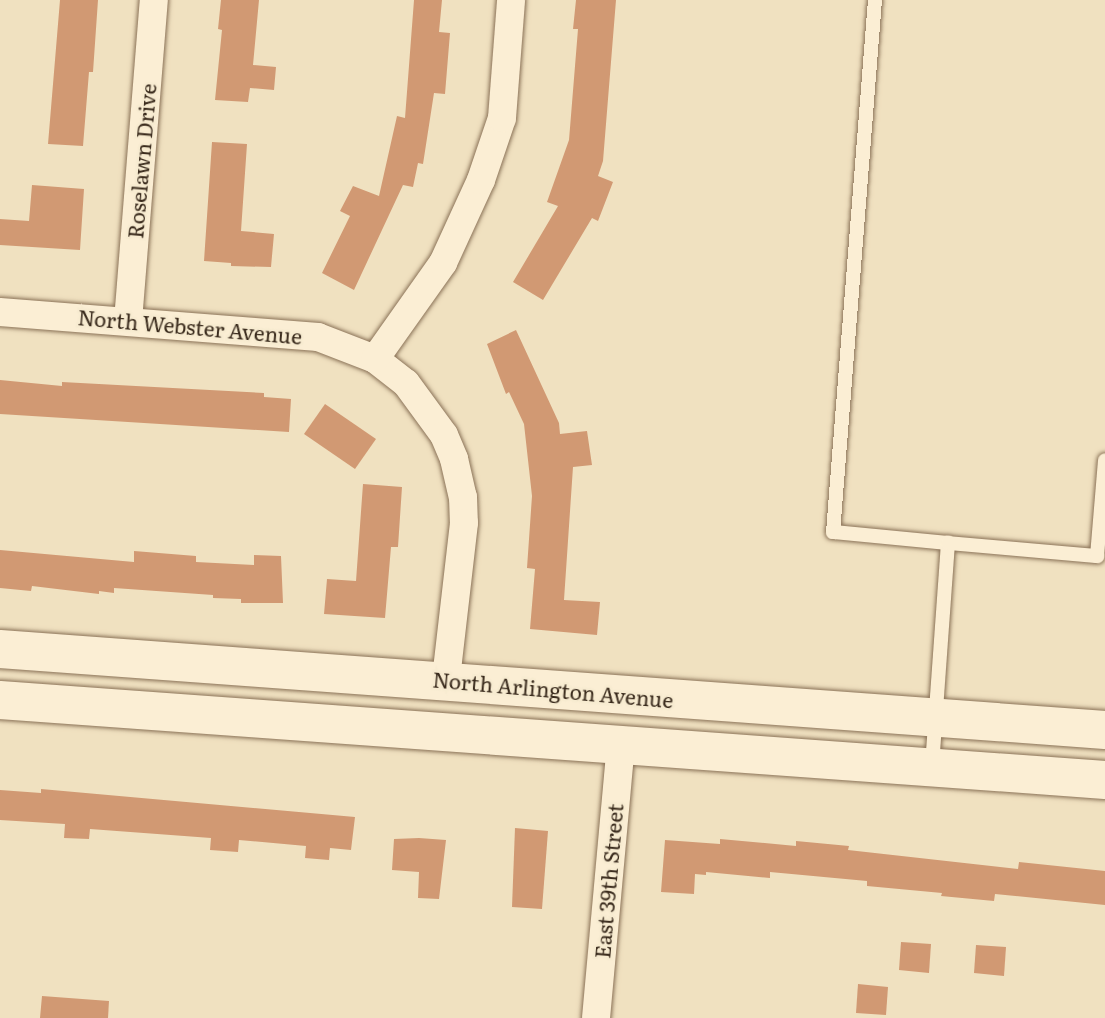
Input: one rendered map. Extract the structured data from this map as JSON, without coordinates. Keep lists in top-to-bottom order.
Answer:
{
  "streets": {
    "main road": ["North Arlington Avenue"],
    "street": ["Roselawn Drive", "North Webster Avenue", "East 39th Street"]
  },
  "crossings": [
    ["Roselawn Drive", "North Webster Avenue"]
  ]
}
